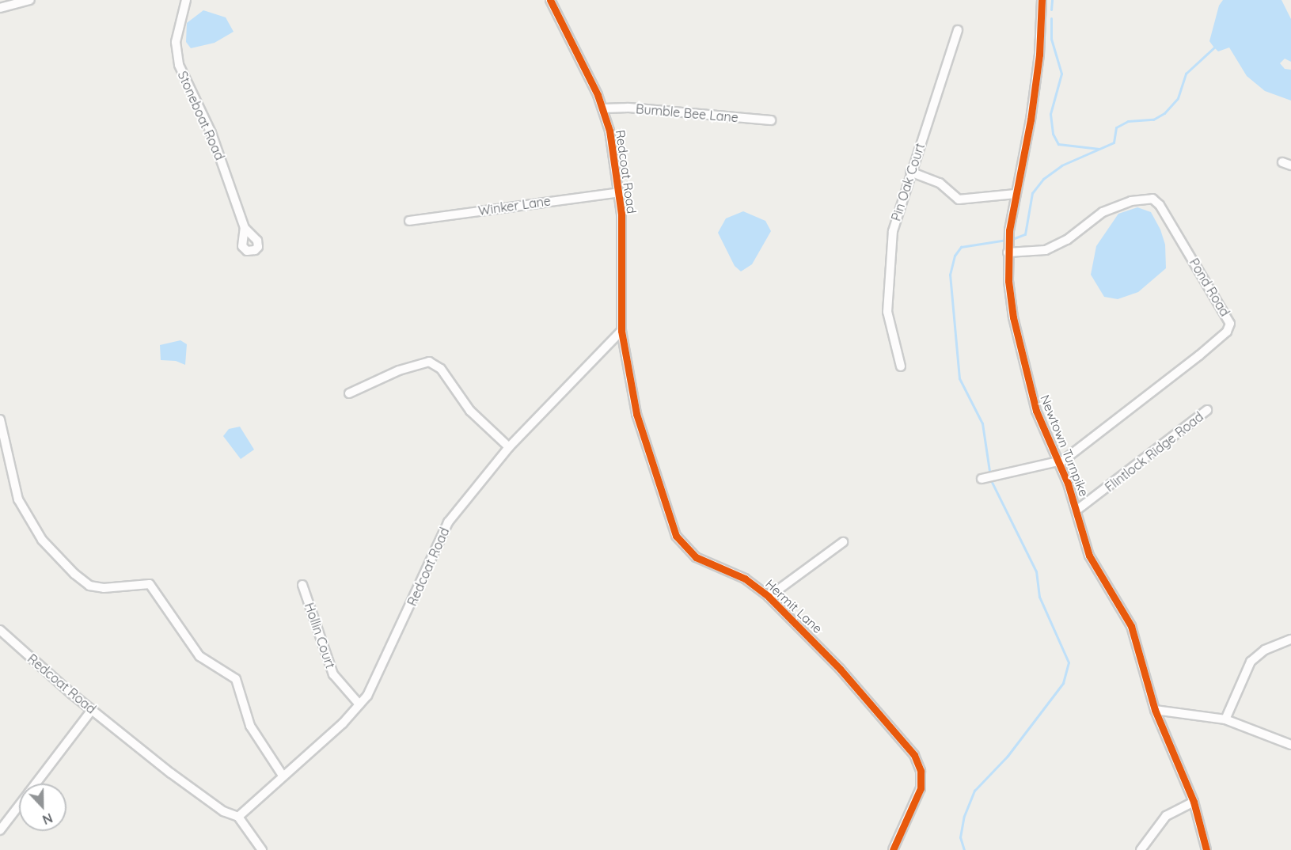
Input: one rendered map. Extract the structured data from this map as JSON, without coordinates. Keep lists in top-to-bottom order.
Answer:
{
  "streets": {
    "street": [
      "Bumble Bee Lane",
      "Stoneboat Road",
      "Redcoat Road",
      "Pin Oak Court",
      "Winker Lane",
      "Pond Road",
      "Newtown Turnpike",
      "Flintlock Ridge Road",
      "Hermit Lane",
      "Hollin Court"
    ]
  },
  "crossings": [
    ["Bumble Bee Lane", "Redcoat Road"],
    ["Redcoat Road", "Winker Lane"],
    ["Redcoat Road", "Hermit Lane"],
    ["Redcoat Road", "Hollin Court"],
    ["Pond Road", "Newtown Turnpike"],
    ["Newtown Turnpike", "Flintlock Ridge Road"]
  ],
  "north": "bottom"
}
